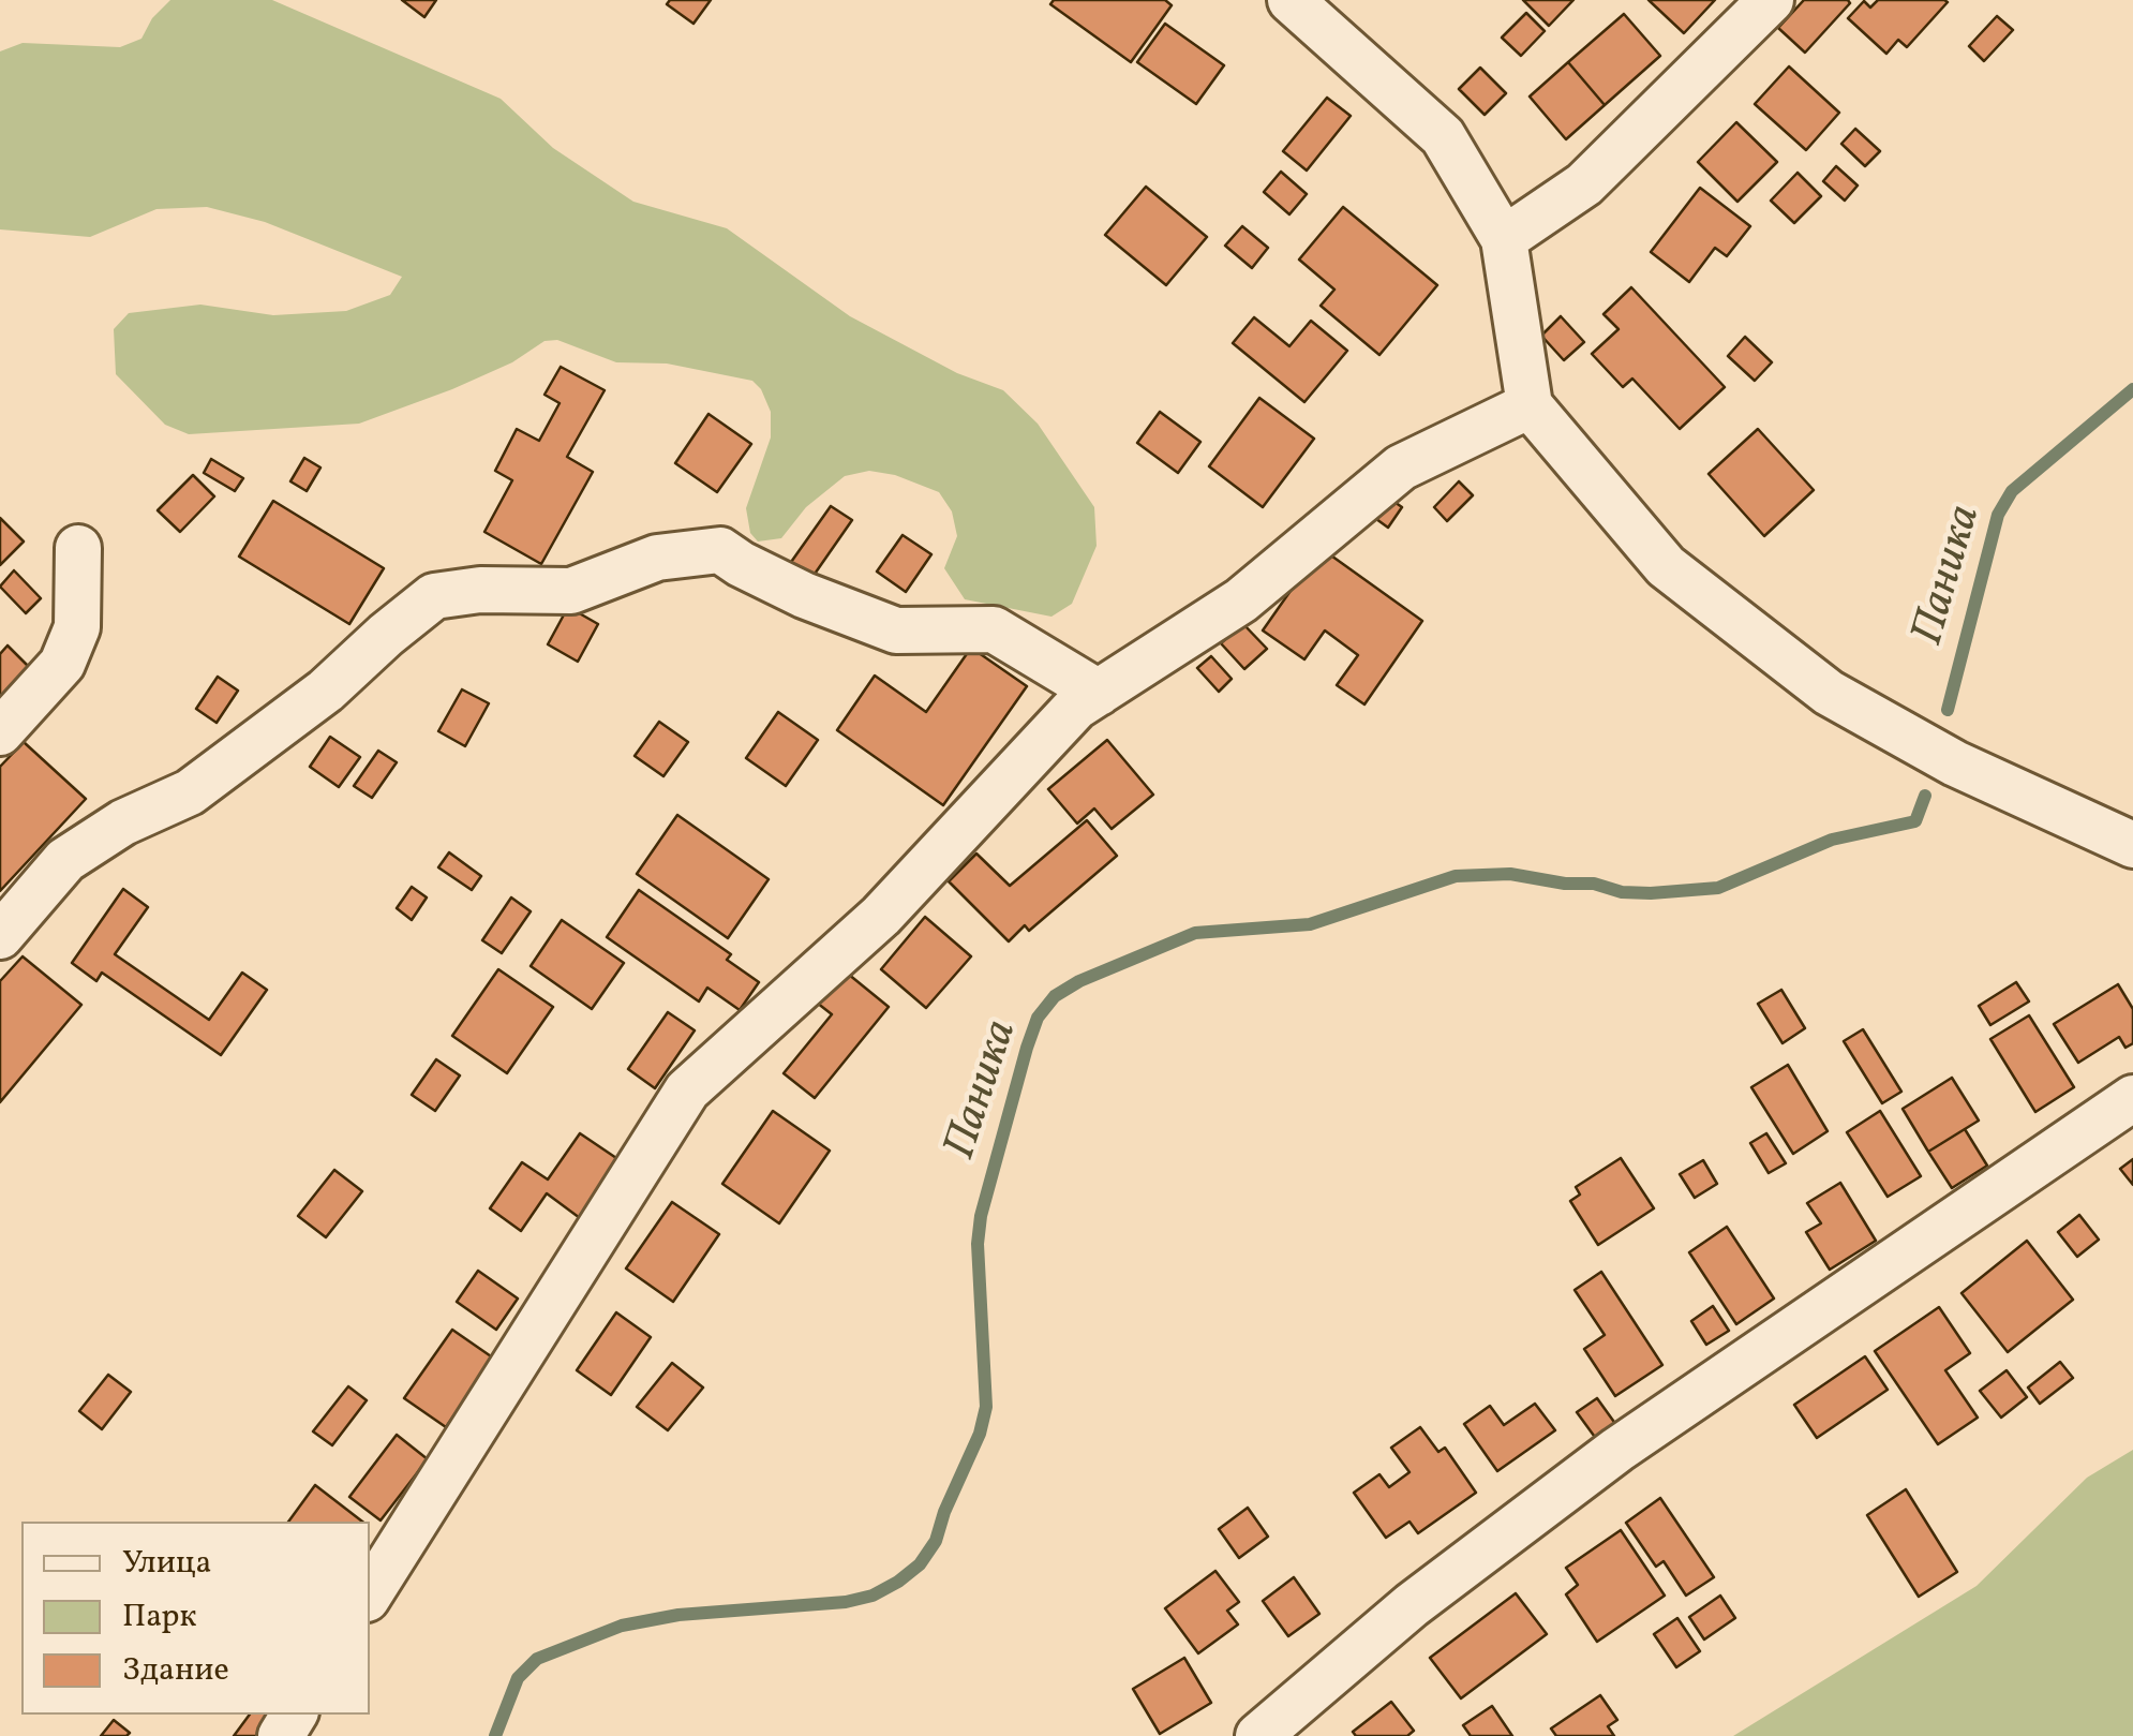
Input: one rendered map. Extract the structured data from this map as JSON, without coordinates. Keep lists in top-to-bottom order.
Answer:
{
  "water": ["Паника"],
  "legend": ["Улица", "Парк", "Здание"]
}
